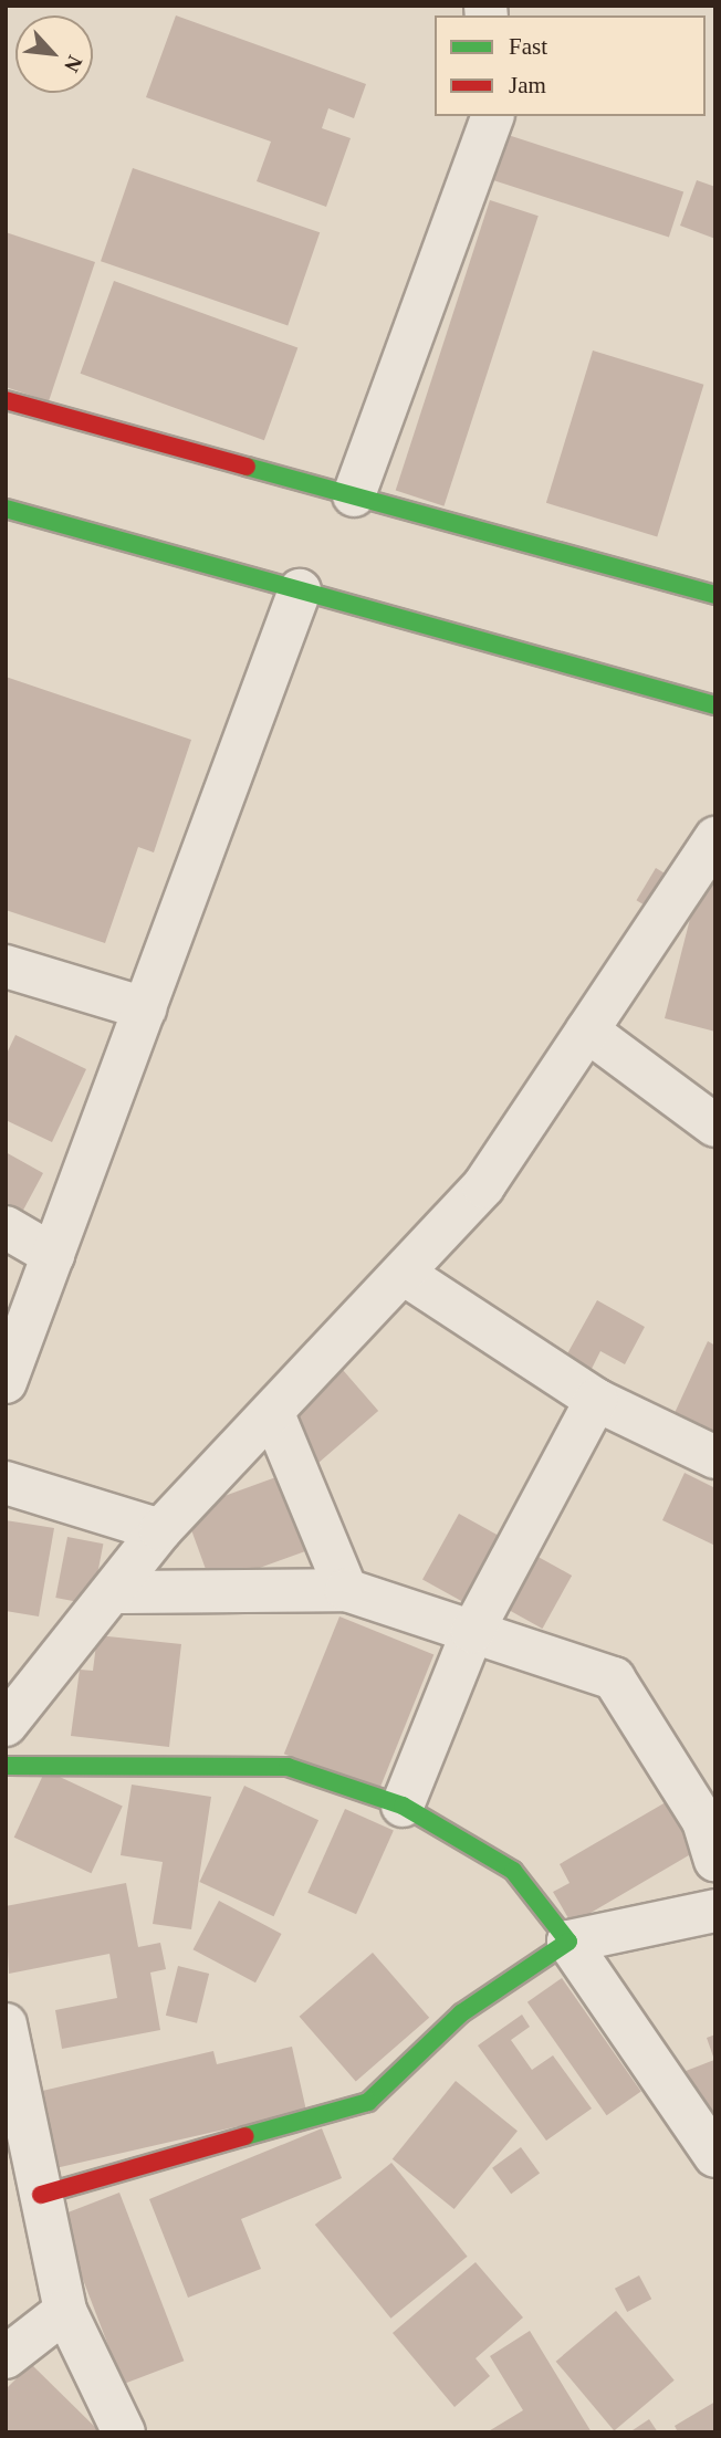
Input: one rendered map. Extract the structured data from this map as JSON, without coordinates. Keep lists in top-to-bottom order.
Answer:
{
  "legend": ["Fast", "Jam"],
  "north": "bottom right"
}
